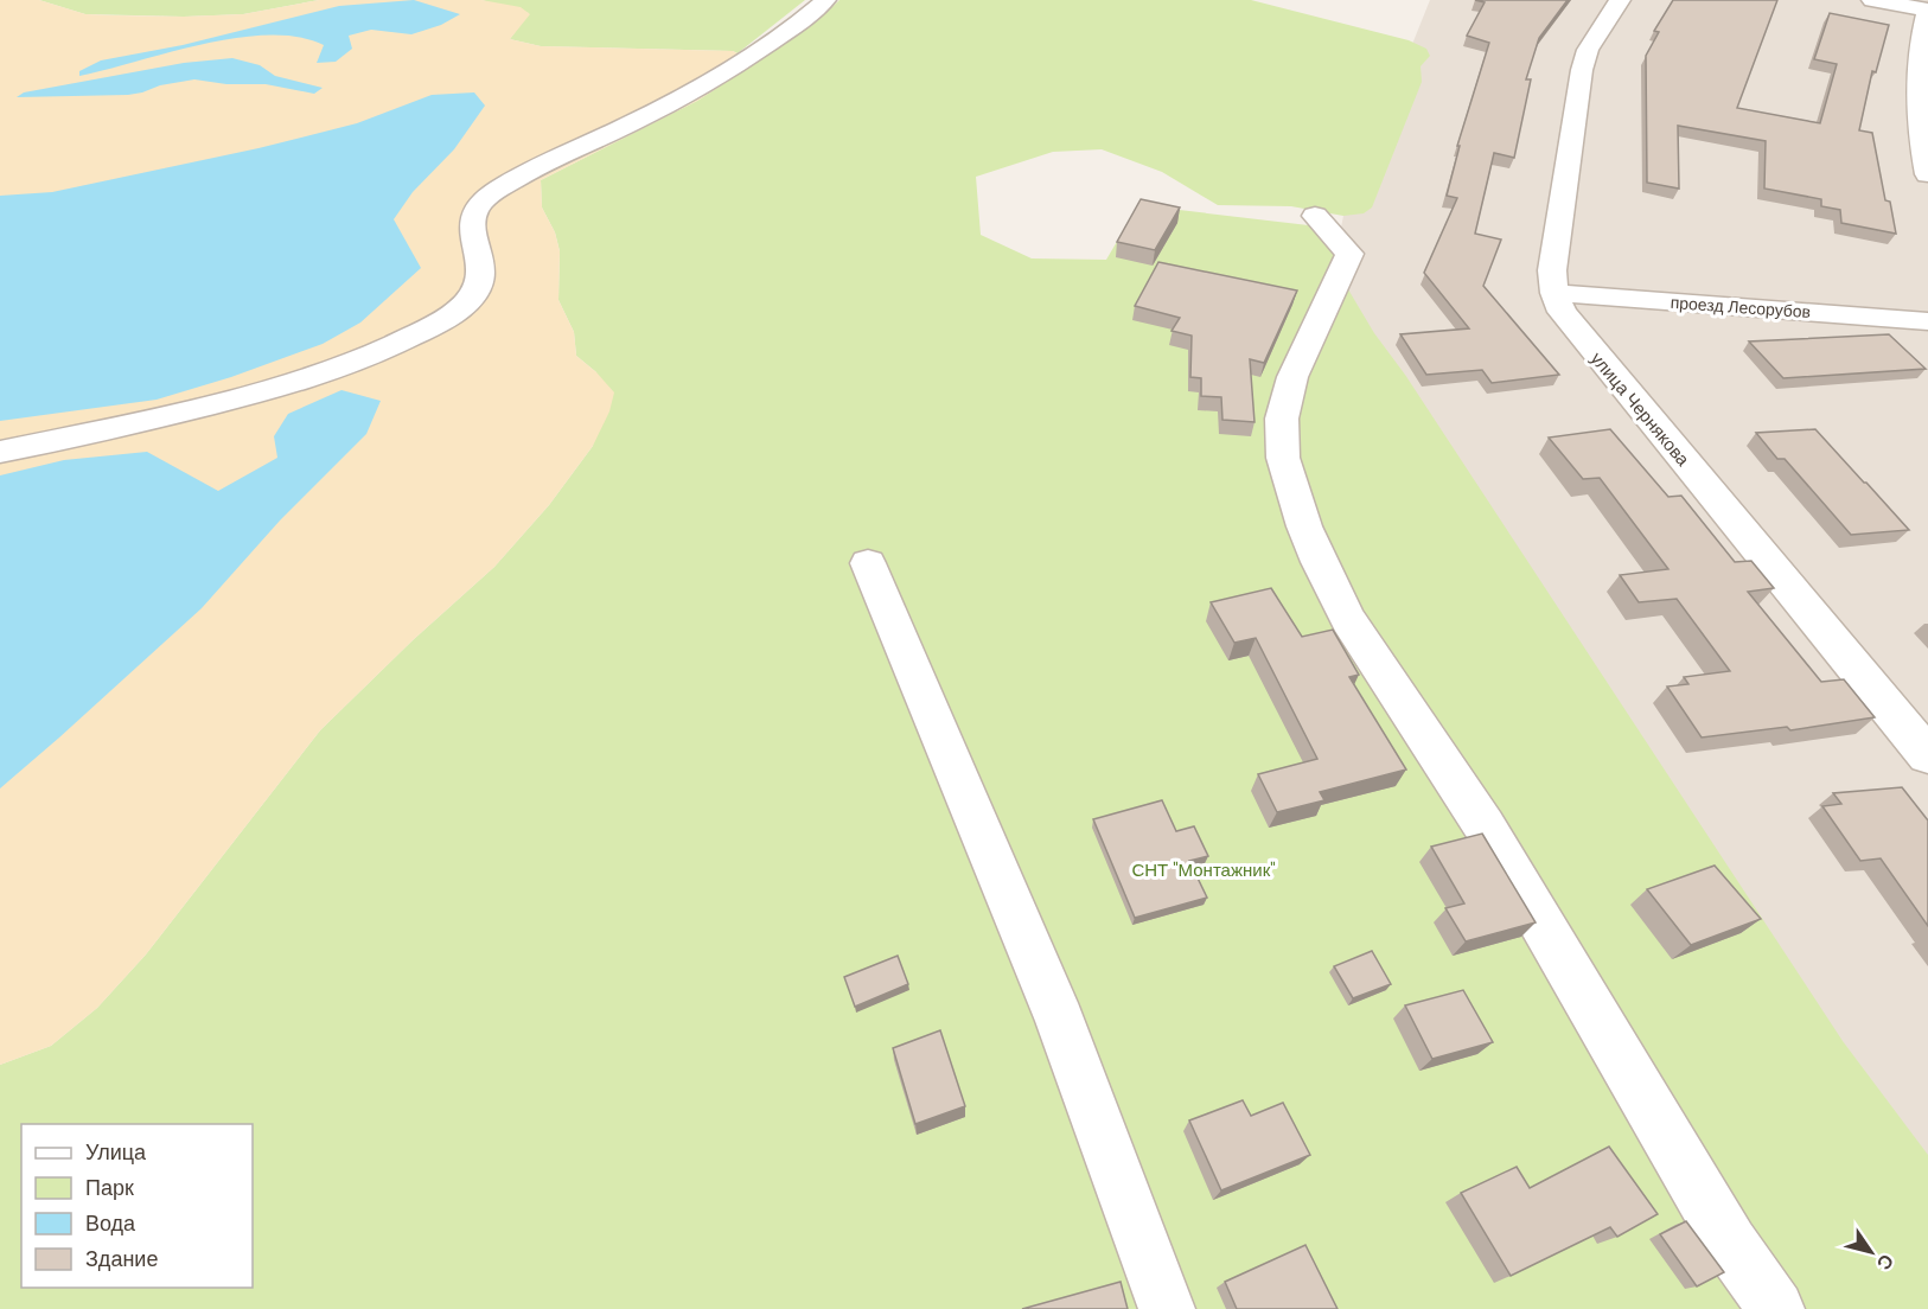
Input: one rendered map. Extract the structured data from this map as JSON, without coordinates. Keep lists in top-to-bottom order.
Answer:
{
  "streets": {
    "street": ["проезд Лесорубов", "улица Чернякова"]
  },
  "crossings": [
    ["проезд Лесорубов", "улица Чернякова"]
  ],
  "parks": ["СНТ \"Монтажник\""],
  "legend": [
    "Улица",
    "Парк",
    "Вода",
    "Здание"
  ],
  "north": "bottom right"
}
